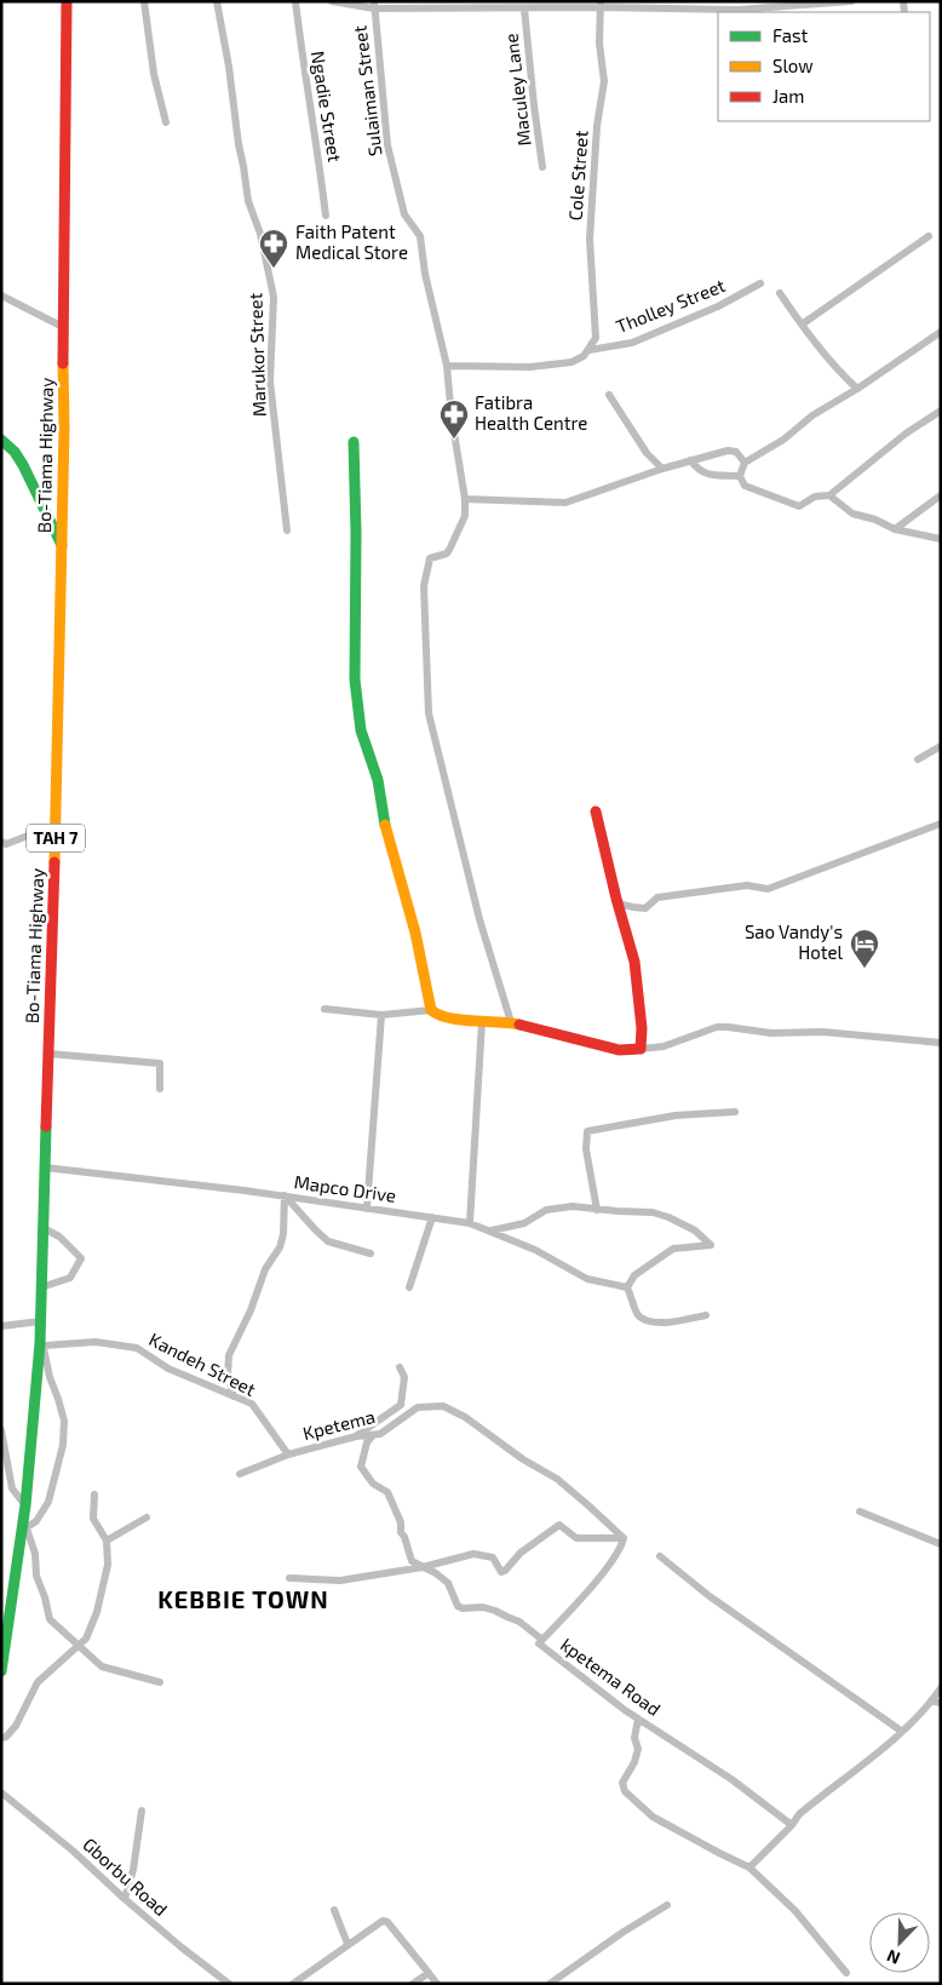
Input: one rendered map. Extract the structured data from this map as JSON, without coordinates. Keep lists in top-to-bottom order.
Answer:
{
  "streets": {
    "main road": ["Bo-Tiama Highway", "TAH 7"],
    "street": [
      "Maculey Lane",
      "Sulaiman Street",
      "Ngadie Street",
      "Cole Street",
      "Tholley Street",
      "Marukor Street",
      "Mapco Drive",
      "Kandeh Street",
      "Kpetema",
      "kpetema Road",
      "Gborbu Road"
    ]
  },
  "crossings": [
    ["Sulaiman Street", "Tholley Street"],
    ["Cole Street", "Tholley Street"],
    ["Bo-Tiama Highway", "Mapco Drive"],
    ["Bo-Tiama Highway", "Kandeh Street"],
    ["Kandeh Street", "Kpetema"],
    ["Kpetema", "kpetema Road"]
  ],
  "districts": ["KEBBIE TOWN"],
  "places": {
    "pharmacy": ["Faith Patent Medical Store", "Fatibra Health Centre"],
    "hotel": ["Sao Vandy's Hotel"]
  },
  "legend": ["Fast", "Slow", "Jam"],
  "north": "bottom left"
}
